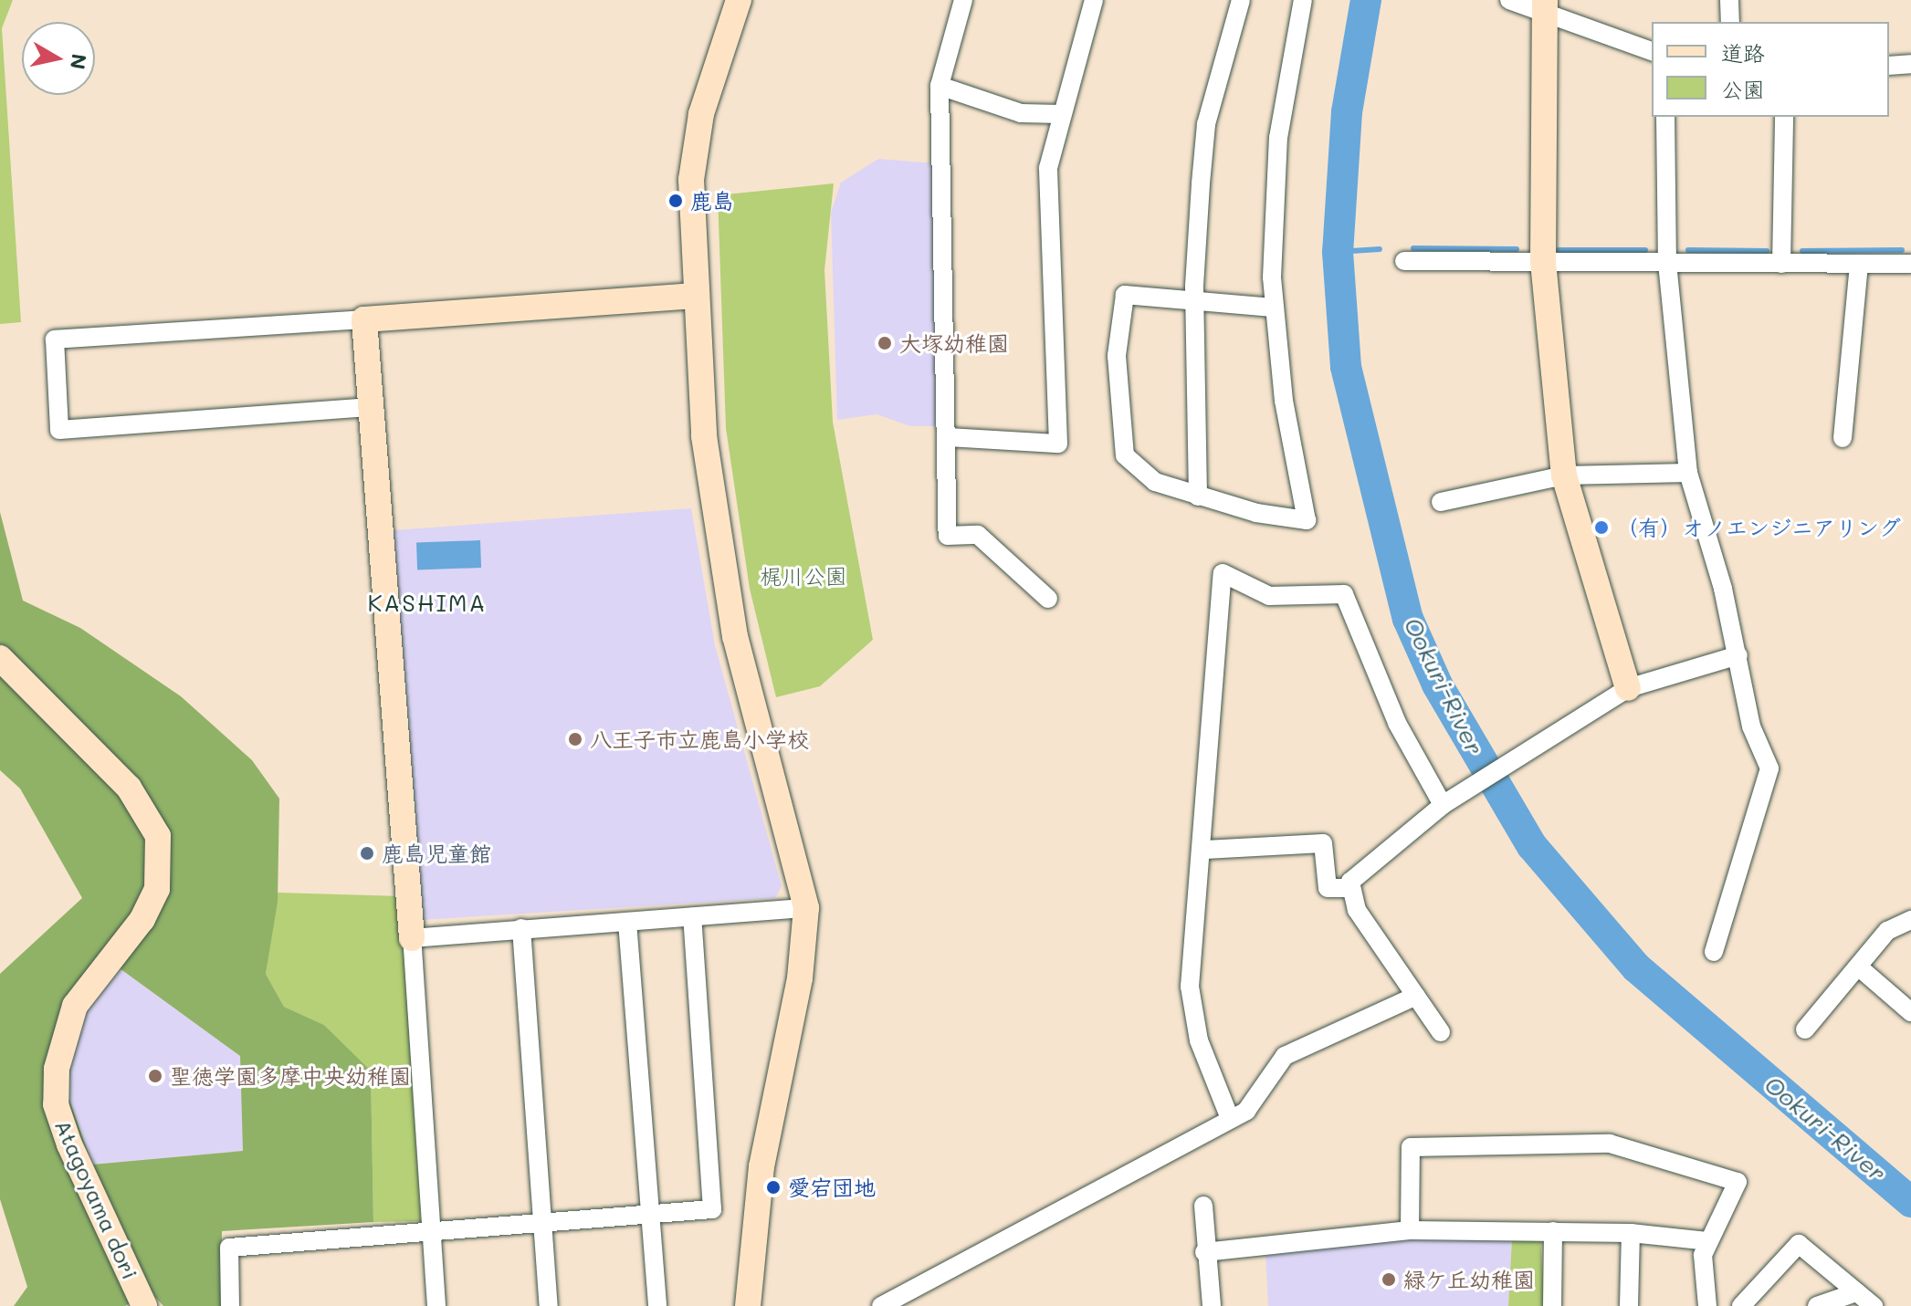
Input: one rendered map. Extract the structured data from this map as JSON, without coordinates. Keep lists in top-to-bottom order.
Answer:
{
  "streets": {
    "street": ["Atagoyama dori"]
  },
  "districts": ["KASHIMA"],
  "water": ["Ookuri-River"],
  "parks": ["梶川公園"],
  "places": [
    "鹿島",
    "大塚幼稚園",
    "（有）オノエンジニアリング",
    "八王子市立鹿島小学校",
    "鹿島児童館",
    "聖徳学園多摩中央幼稚園",
    "愛宕団地",
    "緑ケ丘幼稚園"
  ],
  "legend": ["道路", "公園"],
  "north": "right"
}
